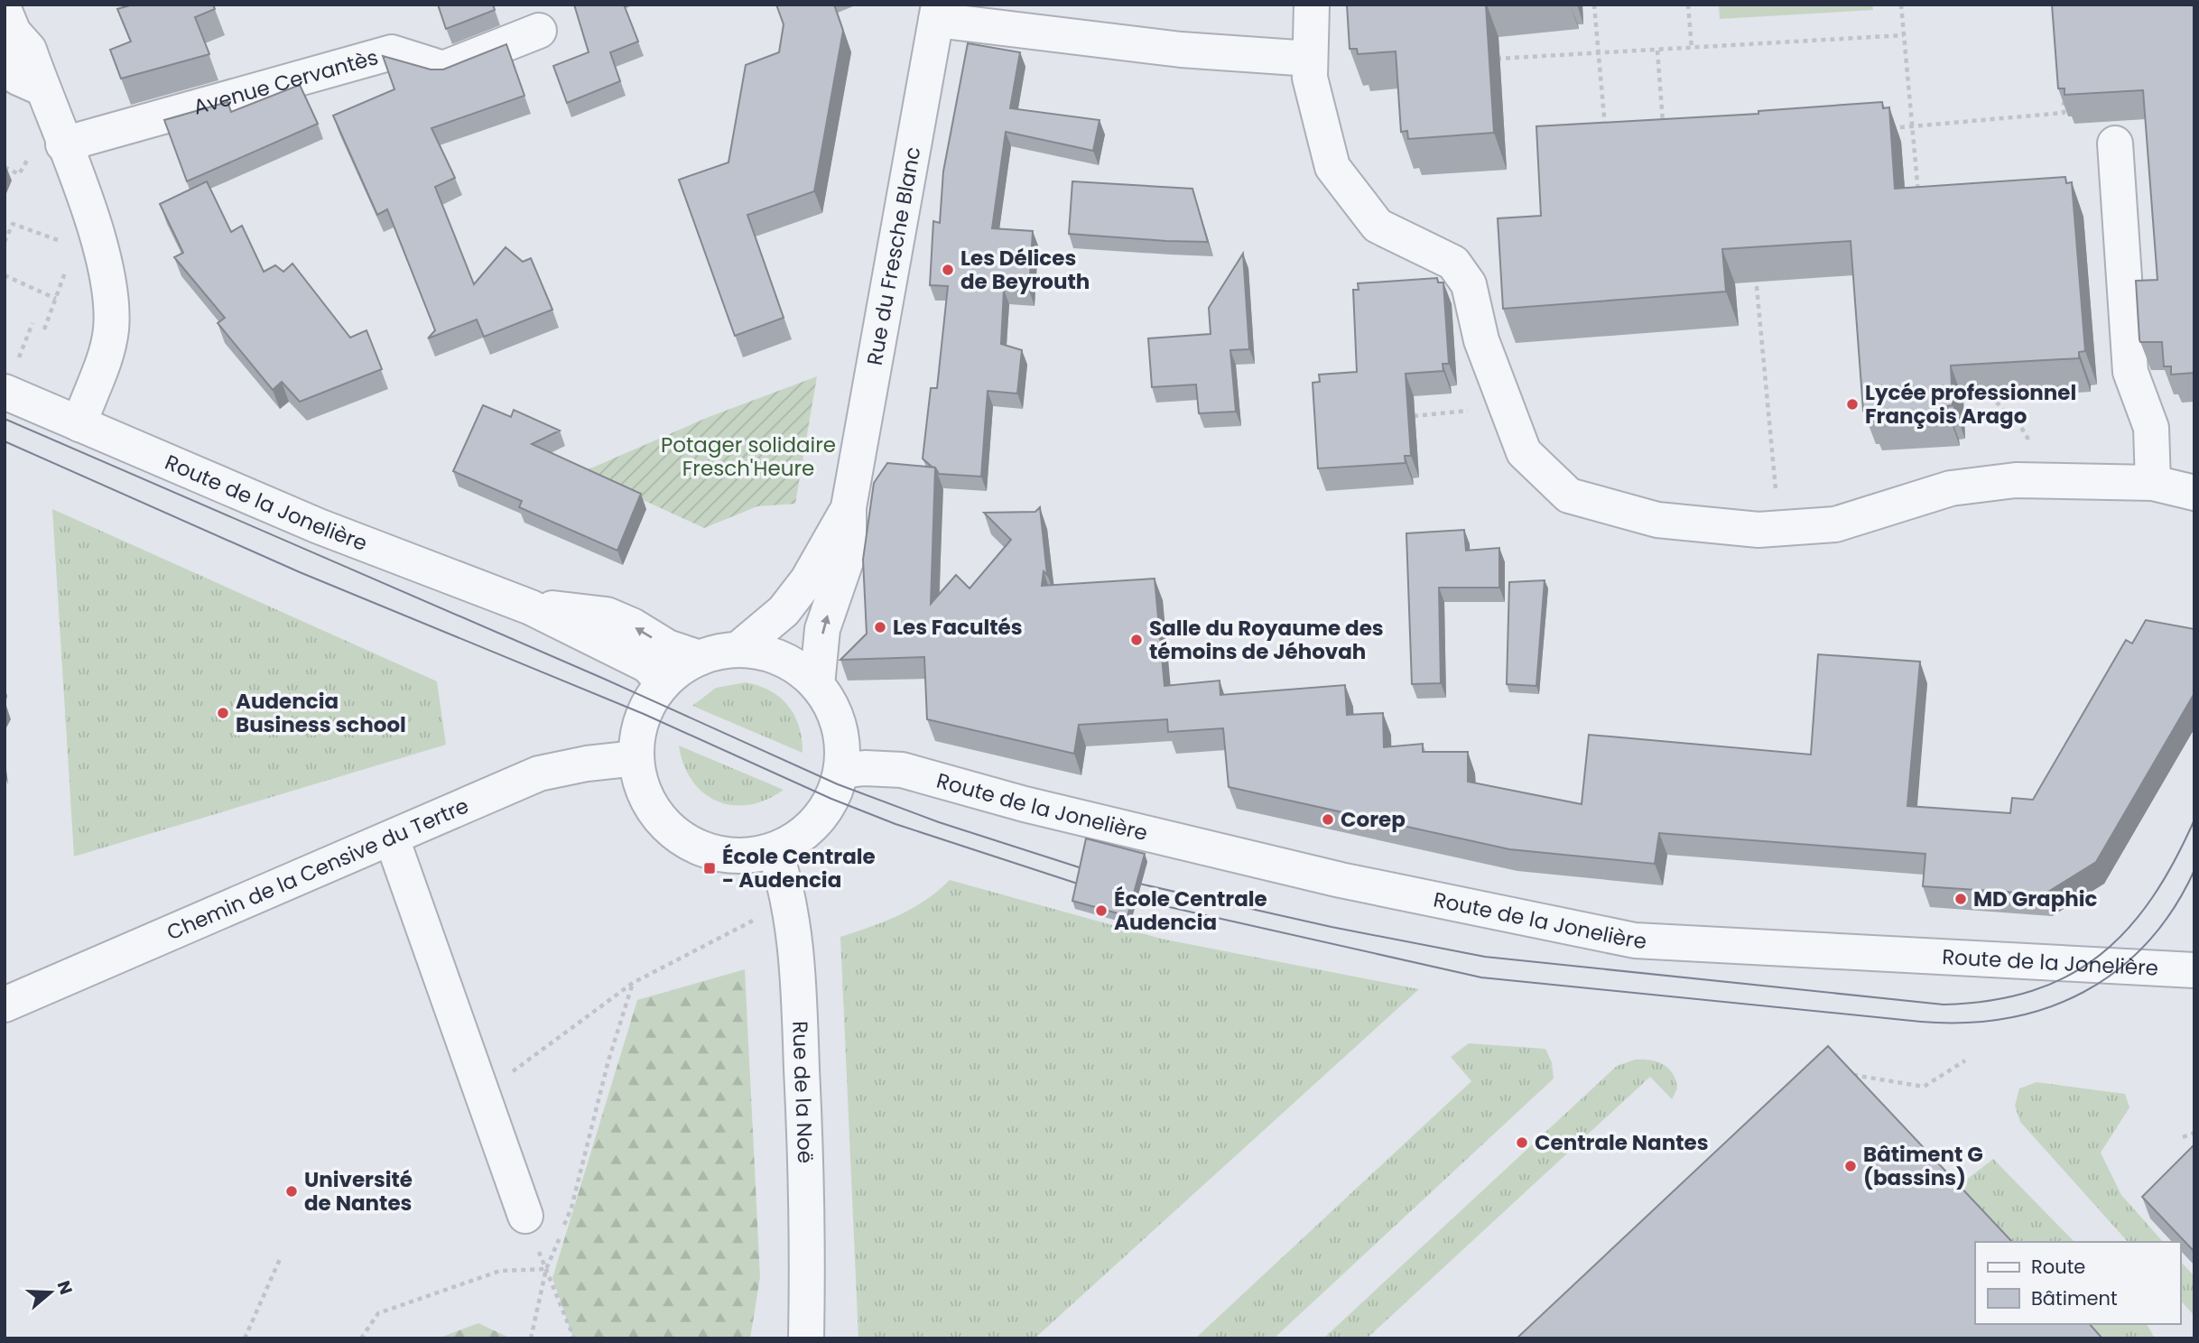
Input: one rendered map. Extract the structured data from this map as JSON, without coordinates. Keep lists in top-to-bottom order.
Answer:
{
  "streets": {
    "street": [
      "Avenue Cervantès",
      "Rue du Fresche Blanc",
      "Route de la Jonelière",
      "Chemin de la Censive du Tertre",
      "Rue de la Noë"
    ]
  },
  "crossings": [
    ["Rue du Fresche Blanc", "Route de la Jonelière"],
    ["Rue du Fresche Blanc", "Chemin de la Censive du Tertre"],
    ["Rue du Fresche Blanc", "Rue de la Noë"],
    ["Route de la Jonelière", "Chemin de la Censive du Tertre"],
    ["Route de la Jonelière", "Rue de la Noë"],
    ["Chemin de la Censive du Tertre", "Rue de la Noë"]
  ],
  "parks": ["Potager solidaire Fresch'Heure"],
  "places": {
    "other": [
      "Les Délices de Beyrouth",
      "Lycée professionnel François Arago",
      "Les Facultés",
      "Salle du Royaume des témoins de Jéhovah",
      "Audencia Business school",
      "Corep",
      "MD Graphic",
      "École Centrale Audencia",
      "Centrale Nantes",
      "Bâtiment G (bassins)",
      "Université de Nantes"
    ],
    "transit": ["École Centrale - Audencia"]
  },
  "legend": ["Route", "Bâtiment"],
  "north": "right"
}
